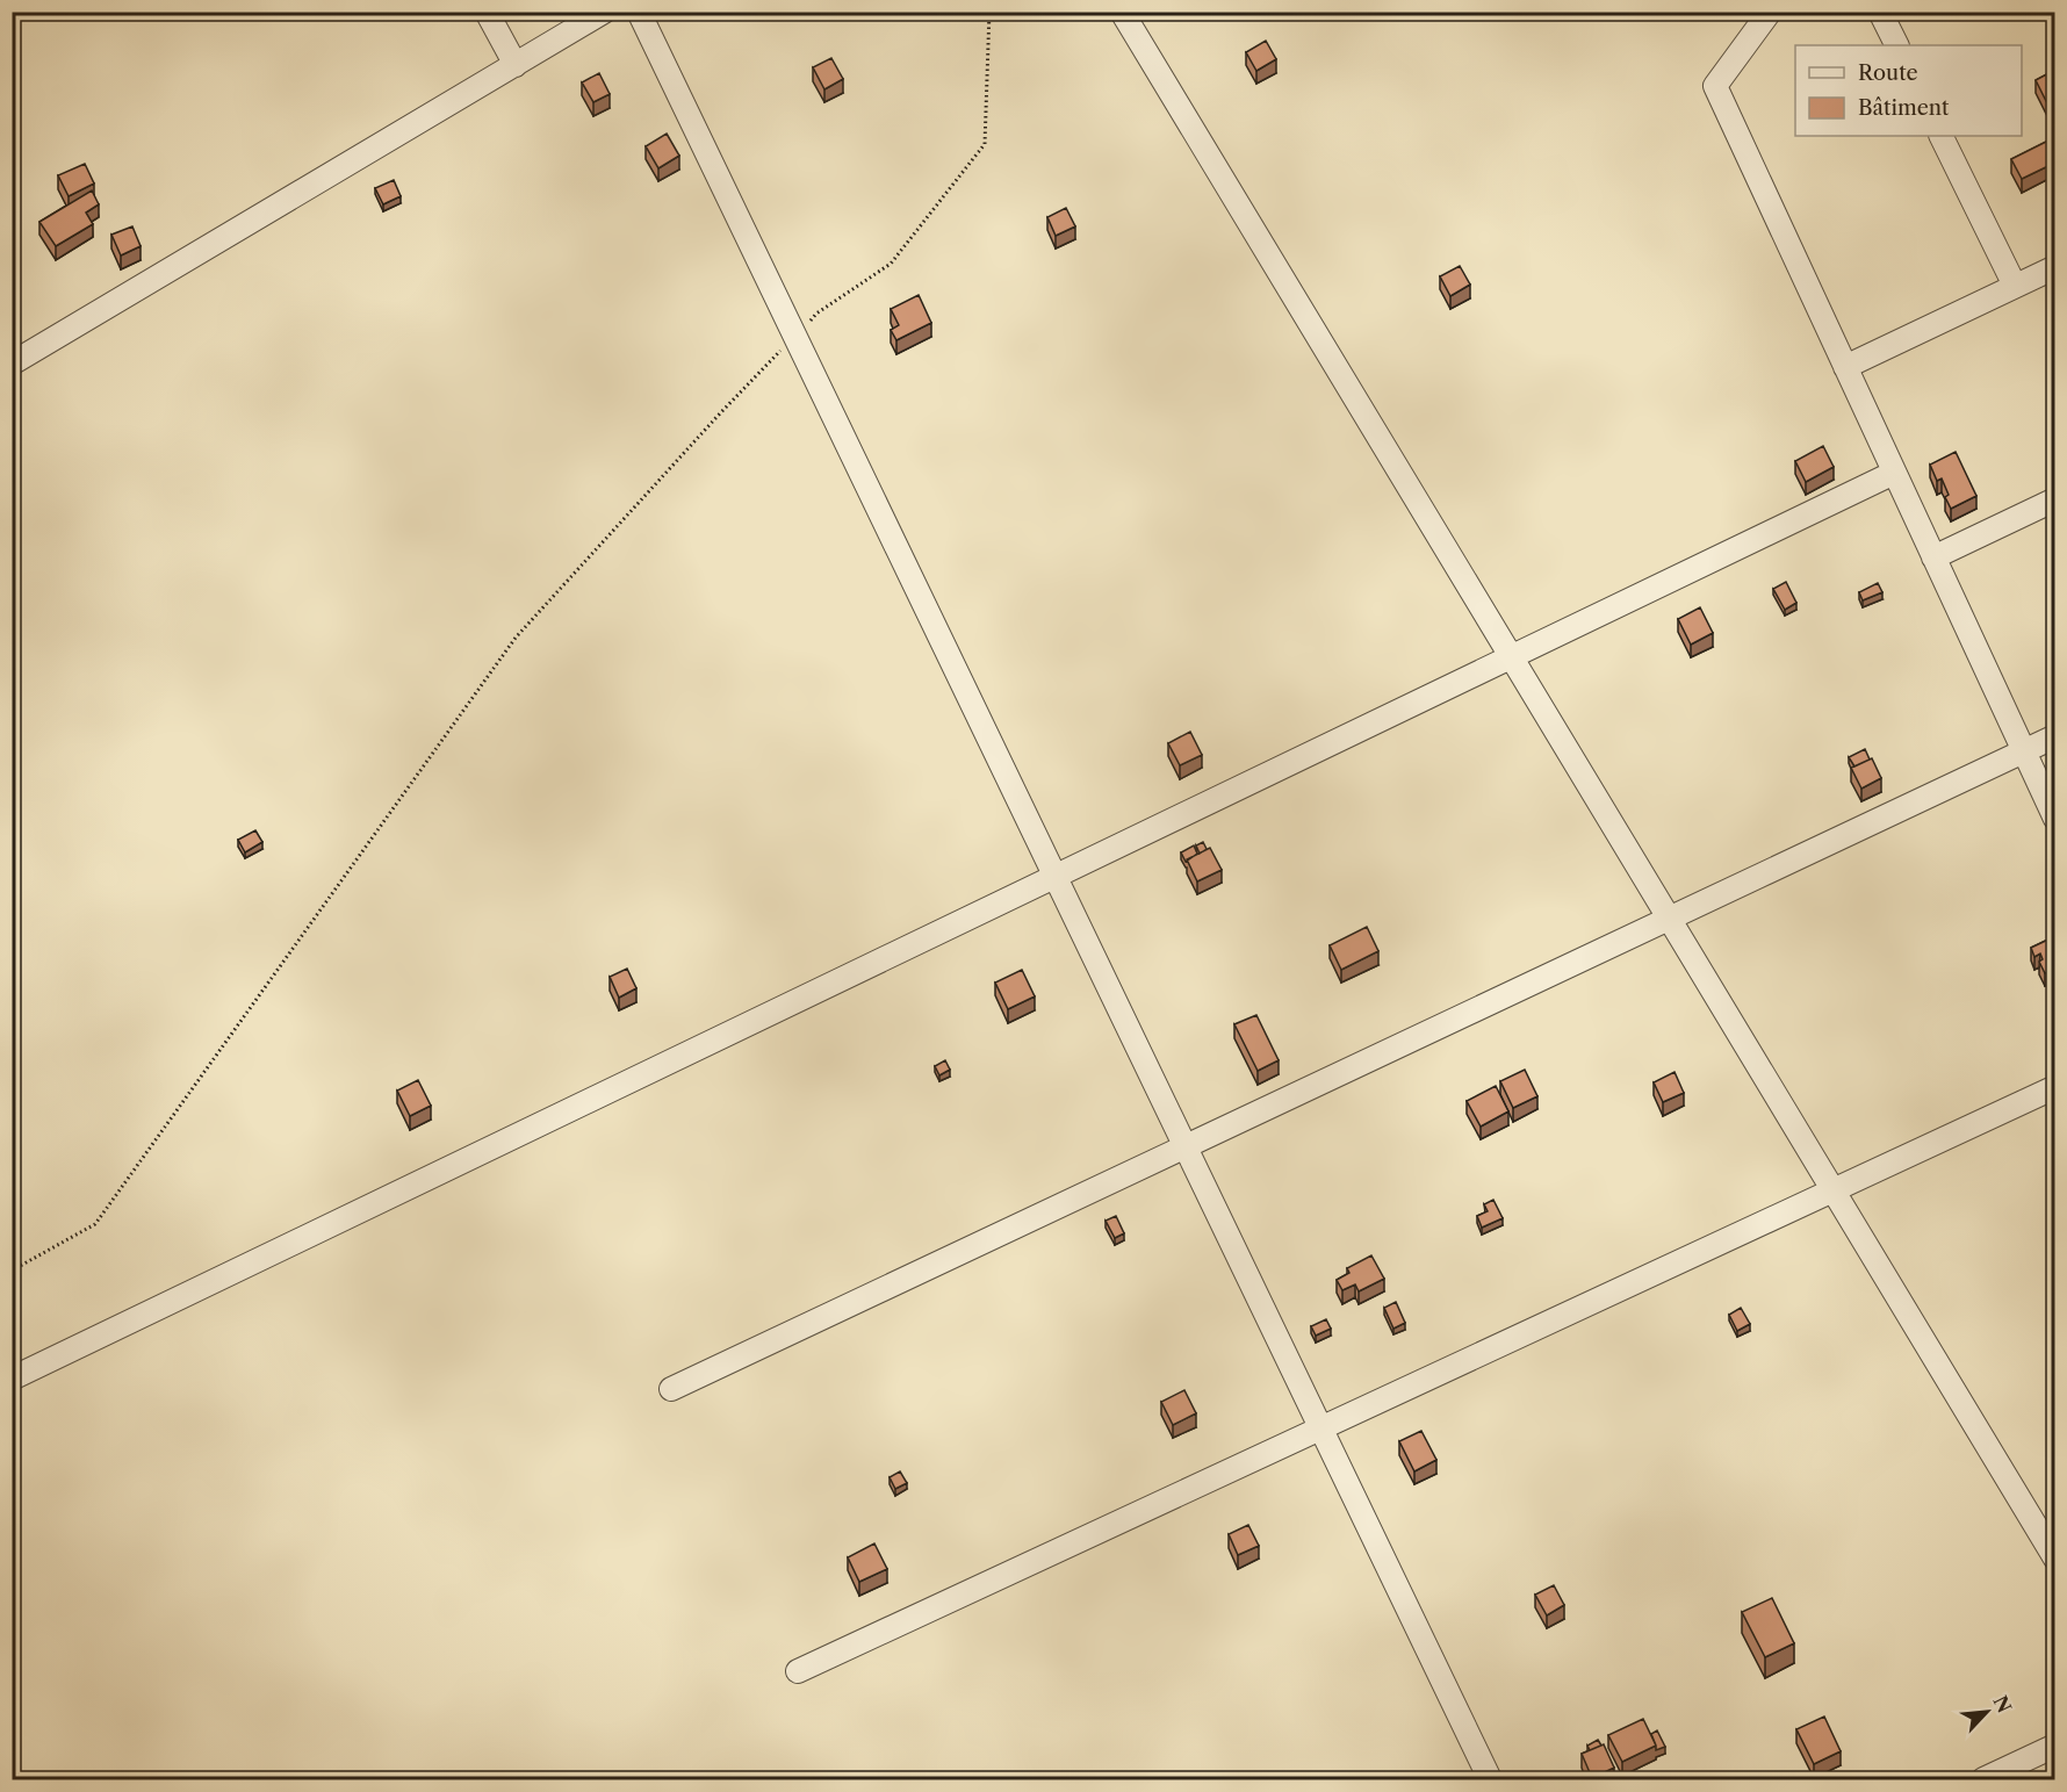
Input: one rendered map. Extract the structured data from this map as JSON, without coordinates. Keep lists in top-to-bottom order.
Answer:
{
  "legend": ["Route", "Bâtiment"],
  "north": "top right"
}
